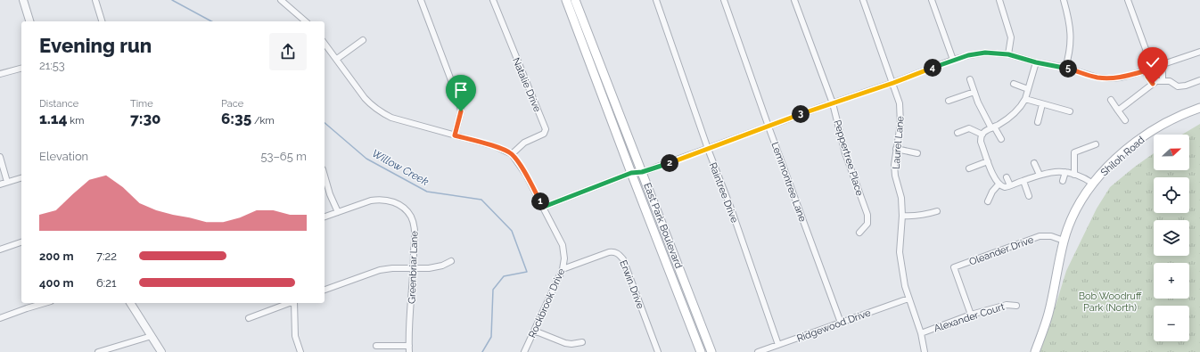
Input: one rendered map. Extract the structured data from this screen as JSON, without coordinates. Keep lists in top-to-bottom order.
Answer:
{
  "streets": {
    "main road": ["Shiloh Road", "East Park Boulevard"],
    "street": [
      "Natalie Drive",
      "Laurel Lane",
      "Peppertree Place",
      "Lemmontree Lane",
      "Raintree Drive",
      "Oleander Drive",
      "Greenbriar Lane",
      "Erwin Drive",
      "Rockbrook Drive",
      "Alexander Court",
      "Ridgewood Drive"
    ]
  },
  "crossings": [
    ["Natalie Drive", "Rockbrook Drive"],
    ["Laurel Lane", "Alexander Court"],
    ["Laurel Lane", "Ridgewood Drive"],
    ["Shiloh Road", "Oleander Drive"],
    ["Lemmontree Lane", "Ridgewood Drive"],
    ["Raintree Drive", "Ridgewood Drive"],
    ["Oleander Drive", "Alexander Court"],
    ["Erwin Drive", "Rockbrook Drive"]
  ],
  "water": ["Willow Creek"],
  "parks": ["Bob Woodruff Park (North)"],
  "north": "right",
  "page": {
    "heading": ["Evening run", "21:53"],
    "pins": [
      "4",
      "5",
      "3",
      "2",
      "1"
    ],
    "stats": [
      ["Distance", "1.14 km"],
      ["Time", "7:30"],
      ["Pace", "6:35 /km"]
    ],
    "map_buttons": ["+", "−"],
    "chart": ["Elevation", "53–65 m"],
    "list": [
      {
        "name": "200 m",
        "note": "7:22"
      },
      {
        "name": "400 m",
        "note": "6:21"
      }
    ]
  }
}
